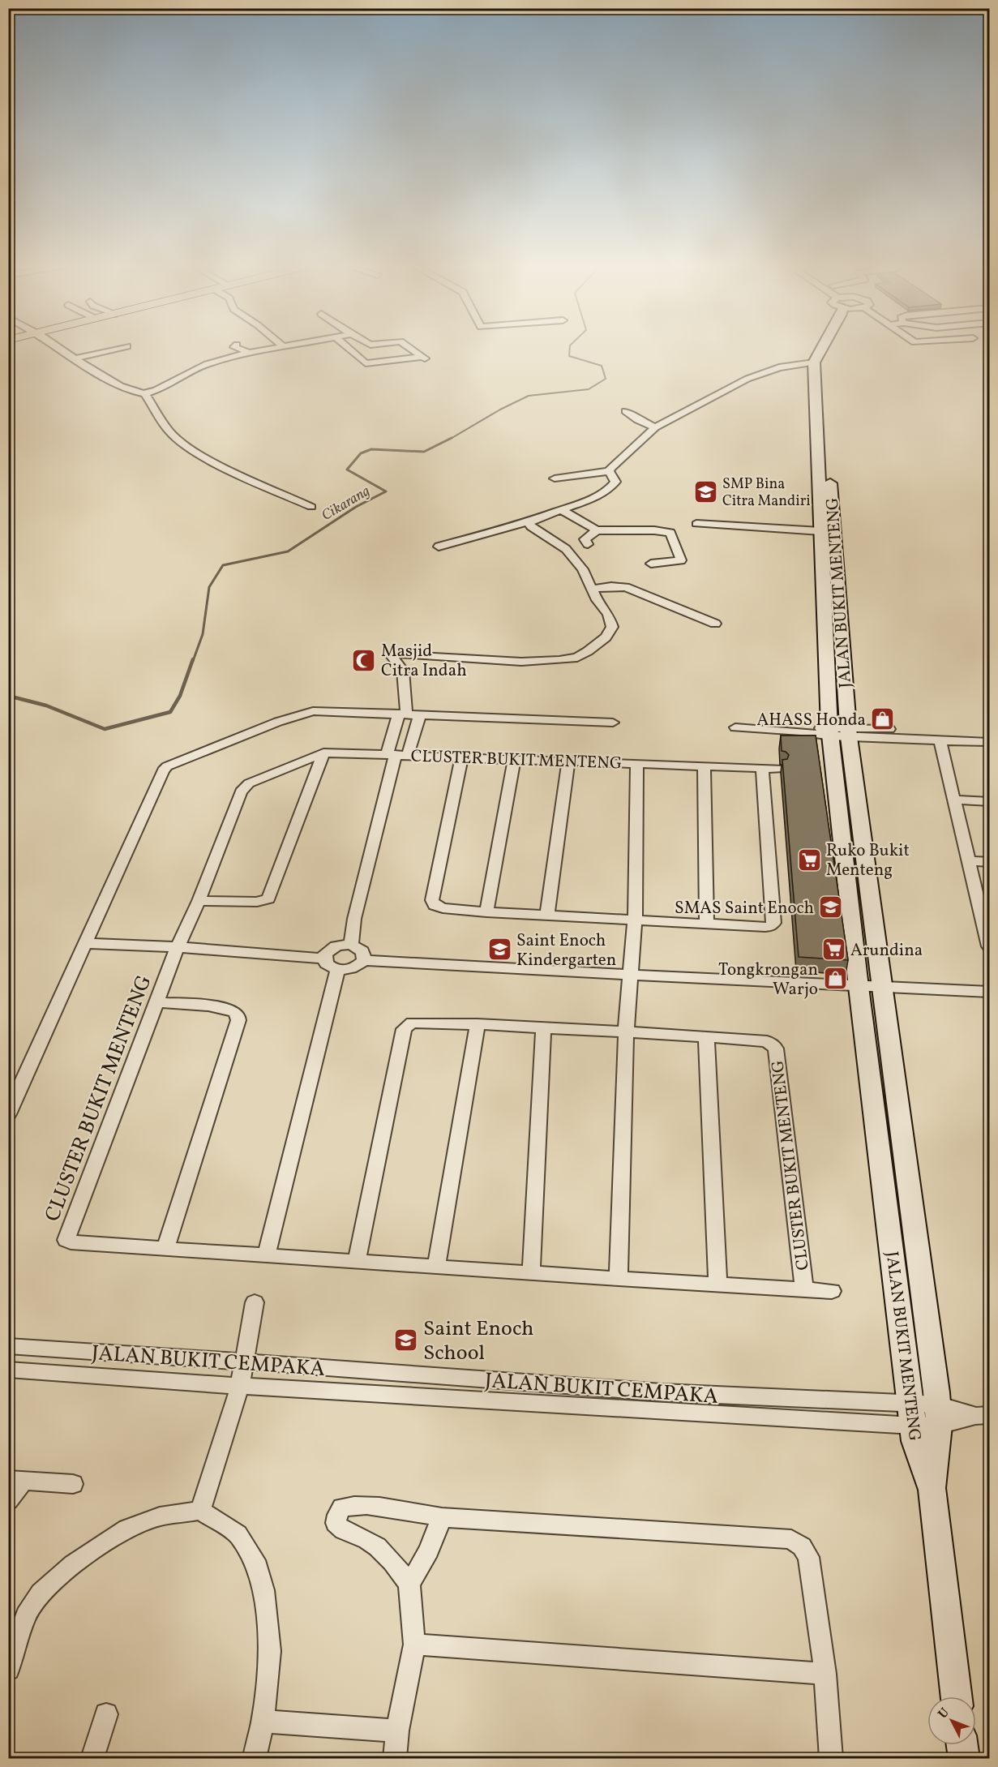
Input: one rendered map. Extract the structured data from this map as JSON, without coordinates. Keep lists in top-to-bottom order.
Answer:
{
  "streets": {
    "street": ["JALAN BUKIT MENTENG", "CLUSTER BUKIT MENTENG", "JALAN BUKIT CEMPAKA"]
  },
  "crossings": [
    ["JALAN BUKIT MENTENG", "JALAN BUKIT CEMPAKA"]
  ],
  "water": ["Cikarang"],
  "places": {
    "school or university": [
      "SMP Bina Citra Mandiri",
      "SMAS Saint Enoch",
      "Saint Enoch Kindergarten",
      "Saint Enoch School"
    ],
    "mosque": ["Masjid Citra Indah"],
    "shop": ["AHASS Honda", "Tongkrongan Warjo"],
    "supermarket": ["Ruko Bukit Menteng", "Arundina"]
  },
  "north": "top left"
}
